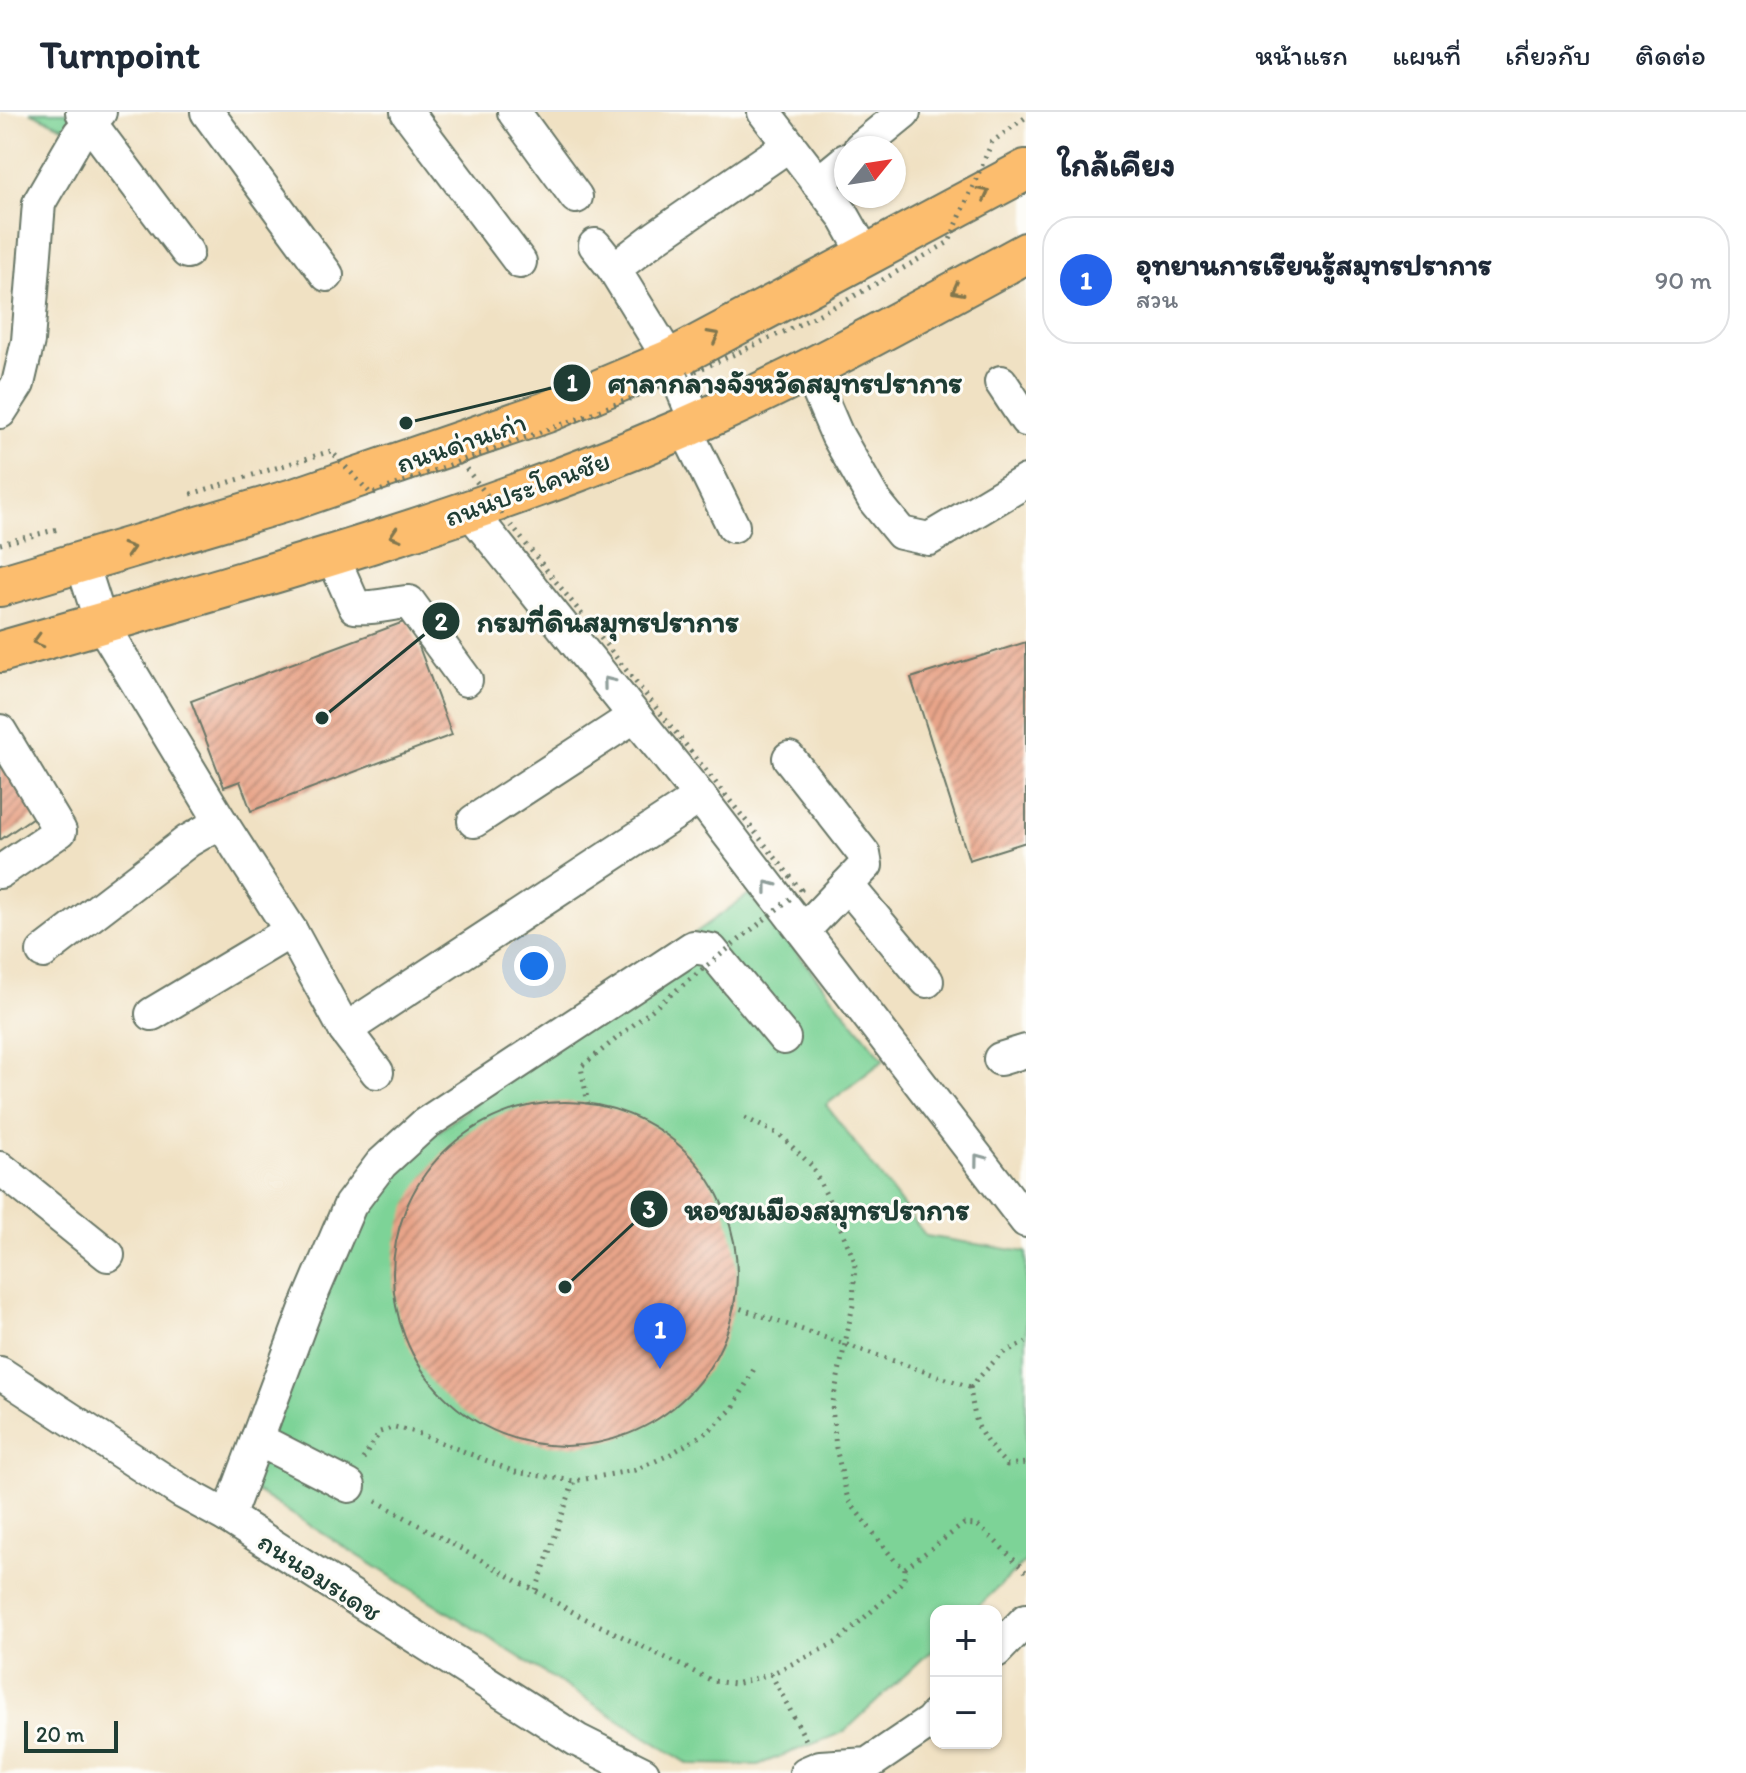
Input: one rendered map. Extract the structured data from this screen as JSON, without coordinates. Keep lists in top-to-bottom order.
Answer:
{
  "streets": {
    "main road": ["ถนนด่านเก่า", "ถนนประโคนชัย"],
    "street": ["ถนนอมรเดช"]
  },
  "one_way": ["ถนนด่านเก่า", "ถนนประโคนชัย"],
  "places": ["ศาลากลางจังหวัดสมุทรปราการ", "กรมที่ดินสมุทรปราการ", "หอชมเมืองสมุทรปราการ"],
  "scale_bar": "20 m",
  "north": "top right",
  "page": {
    "header": "Turnpoint",
    "nav": [
      "หน้าแรก",
      "แผนที่",
      "เกี่ยวกับ",
      "ติดต่อ"
    ],
    "heading": "ใกล้เคียง",
    "list": [
      {
        "mark": "1",
        "name": "อุทยานการเรียนรู้สมุทรปราการ",
        "note": "สวน",
        "value": "90 m"
      }
    ],
    "pins": "1",
    "map_buttons": ["+", "−"],
    "scale": "20 m"
  }
}
